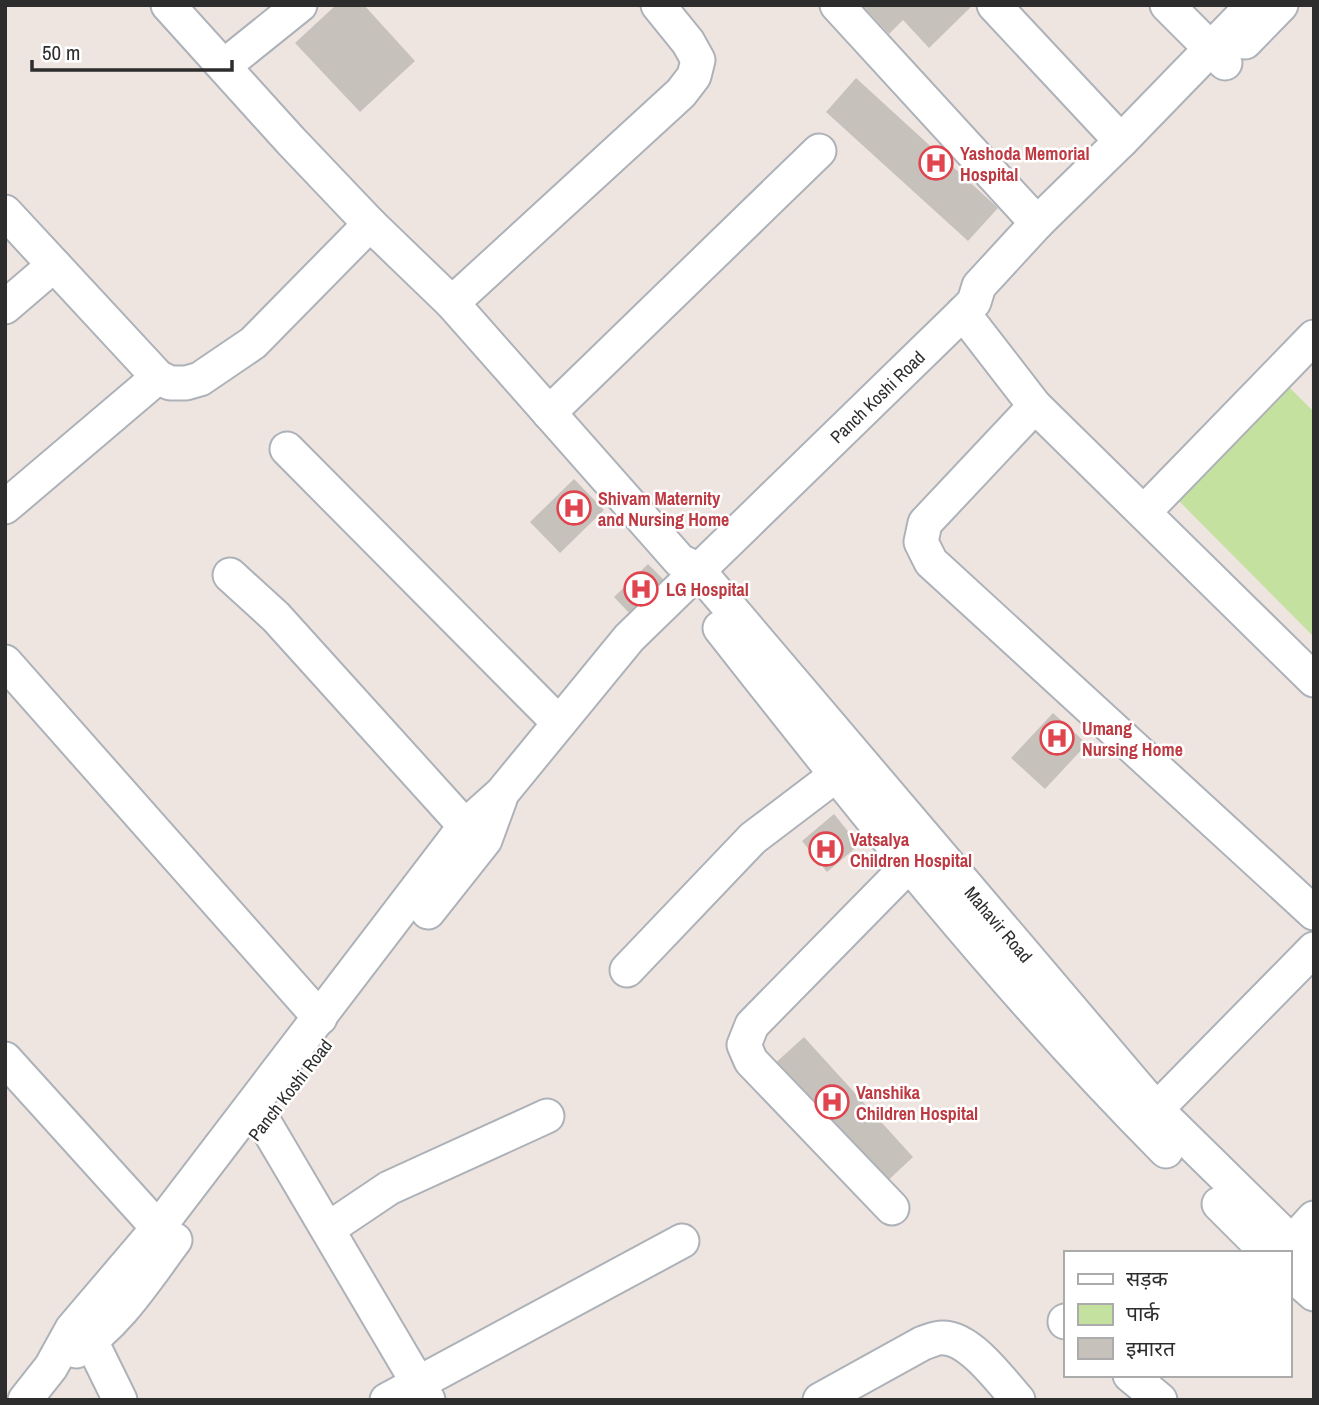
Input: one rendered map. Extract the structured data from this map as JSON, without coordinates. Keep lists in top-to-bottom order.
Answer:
{
  "streets": {
    "street": ["Panch Koshi Road", "Mahavir Road"]
  },
  "crossings": [
    ["Panch Koshi Road", "Mahavir Road"]
  ],
  "places": {
    "hospital": [
      "Yashoda Memorial Hospital",
      "Shivam Maternity and Nursing Home",
      "LG Hospital",
      "Umang Nursing Home",
      "Vatsalya Children Hospital",
      "Vanshika Children Hospital"
    ]
  },
  "legend": ["सड़क", "पार्क", "इमारत"],
  "scale_bar": "50 m"
}
